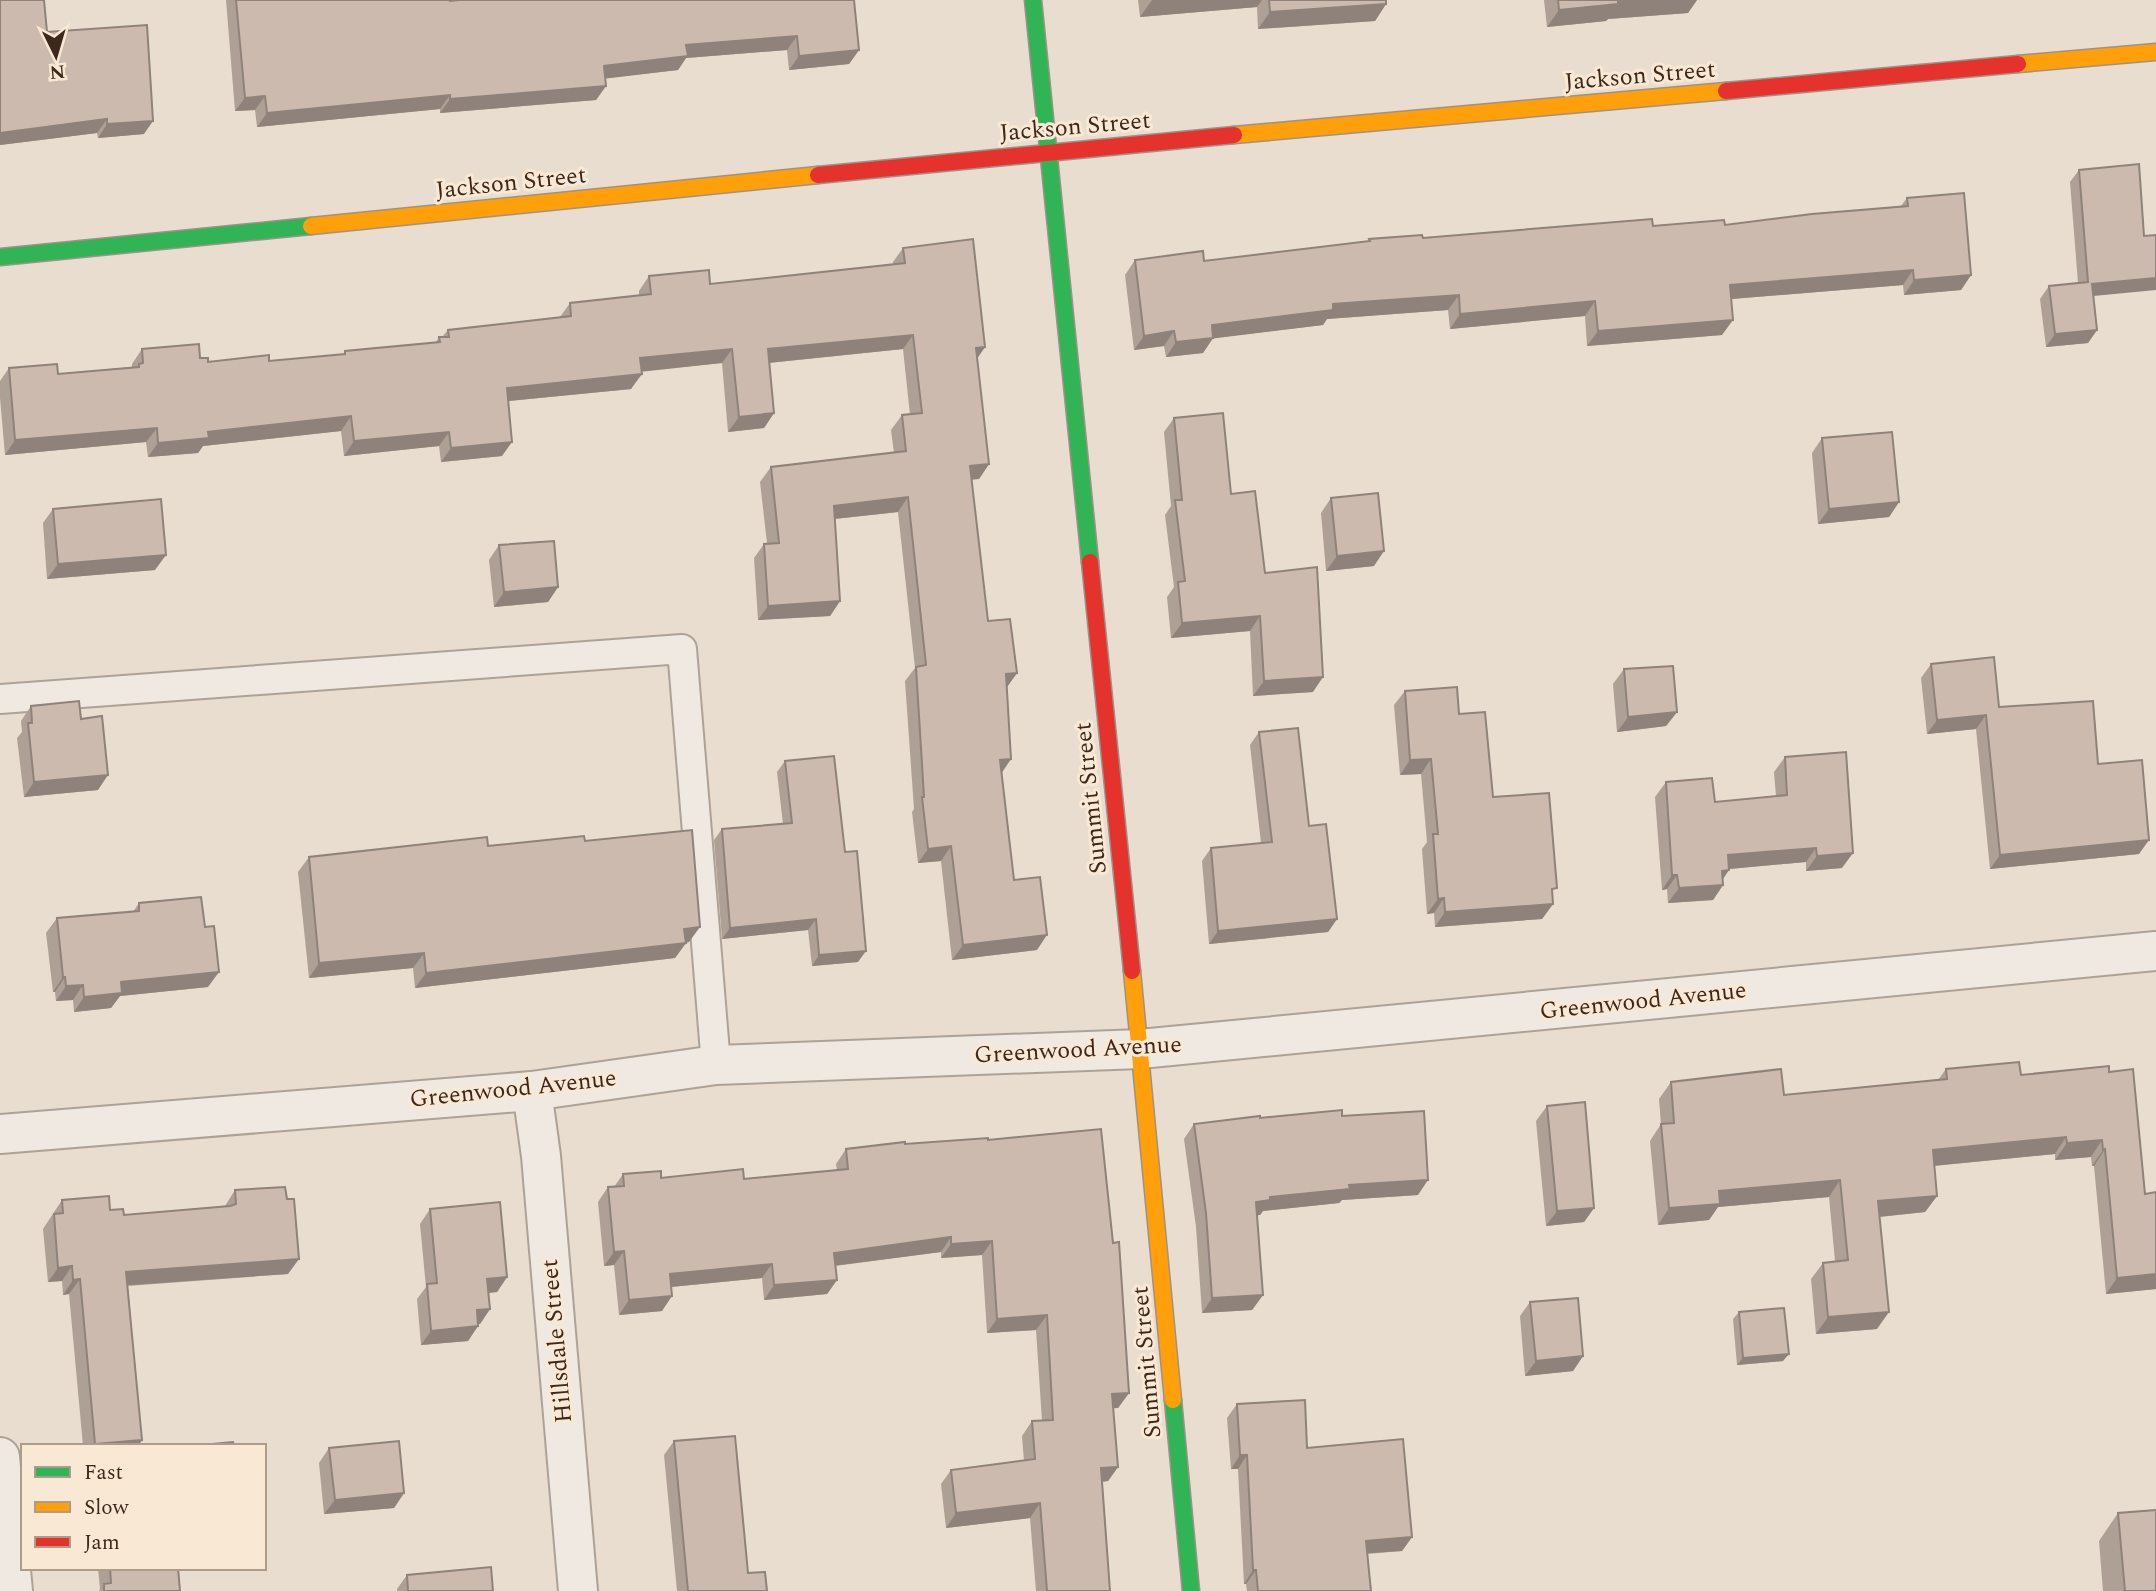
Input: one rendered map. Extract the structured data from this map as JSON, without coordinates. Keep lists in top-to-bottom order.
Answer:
{
  "streets": {
    "street": [
      "Jackson Street",
      "Summit Street",
      "Greenwood Avenue",
      "Hillsdale Street"
    ]
  },
  "crossings": [
    ["Jackson Street", "Summit Street"],
    ["Summit Street", "Greenwood Avenue"],
    ["Greenwood Avenue", "Hillsdale Street"]
  ],
  "legend": ["Fast", "Slow", "Jam"],
  "north": "bottom"
}
